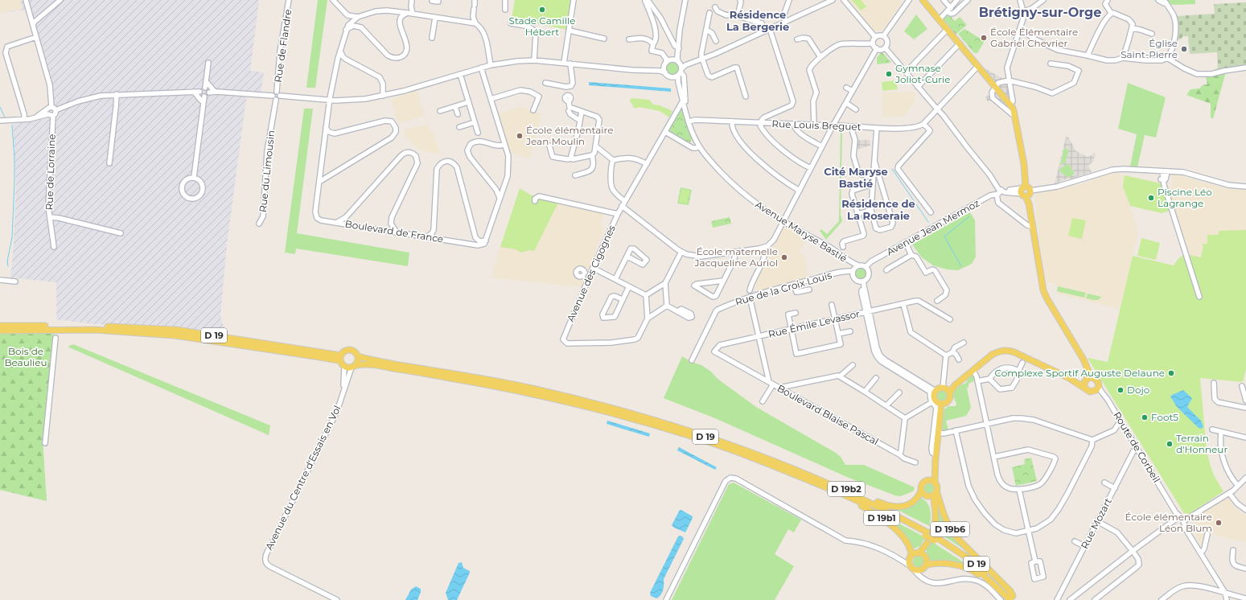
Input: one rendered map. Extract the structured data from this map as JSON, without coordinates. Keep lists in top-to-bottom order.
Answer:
{
  "streets": {
    "main road": [
      "D 19",
      "D 19b2",
      "D 19b1",
      "D 19b6"
    ],
    "street": [
      "Rue de Flandre",
      "Rue Louis Breguet",
      "Rue du Limousin",
      "Rue de Lorraine",
      "Avenue Jean Mermoz",
      "Boulevard de France",
      "Avenue Maryse Bastié",
      "Avenue des Cigognes",
      "Rue de la Croix Louis",
      "Rue Émile Levassor",
      "Boulevard Blaise Pascal",
      "Route de Corbeil",
      "Avenue du Centre d'Essais en Vol",
      "Rue Mozart"
    ]
  },
  "crossings": [
    ["Rue de Flandre", "Rue du Limousin"],
    ["Rue Louis Breguet", "Avenue Maryse Bastié"],
    ["Avenue Jean Mermoz", "Avenue Maryse Bastié"],
    ["Avenue Jean Mermoz", "Rue de la Croix Louis"],
    ["Avenue Maryse Bastié", "Avenue des Cigognes"],
    ["Avenue Maryse Bastié", "Rue de la Croix Louis"],
    ["Rue de la Croix Louis", "Boulevard Blaise Pascal"],
    ["Rue Émile Levassor", "Boulevard Blaise Pascal"],
    ["D 19", "D 19b2"],
    ["D 19", "D 19b1"],
    ["D 19", "D 19b6"],
    ["Route de Corbeil", "Rue Mozart"],
    ["D 19b2", "D 19b6"]
  ],
  "districts": [
    "Brétigny-sur-Orge",
    "Résidence La Bergerie",
    "Cité Maryse Bastié",
    "Résidence de La Roseraie"
  ],
  "parks": ["Bois de Beaulieu"],
  "places": [
    "Stade Camille Hébert",
    "École Élémentaire Gabriel Chevrier",
    "Église Saint-Pierre",
    "Gymnase Joliot-Curie",
    "École élémentaire Jean Moulin",
    "Piscine Léo Lagrange",
    "École maternelle Jacqueline Auriol",
    "Complexe Sportif Auguste Delaune",
    "Dojo",
    "Foot5",
    "Terrain d'Honneur",
    "École élémentaire Léon Blum"
  ]
}
